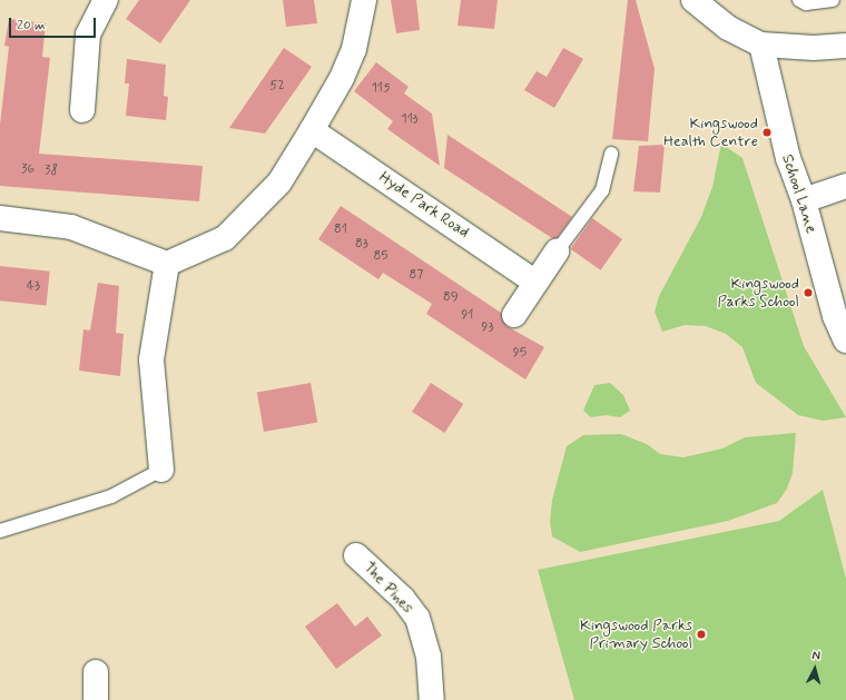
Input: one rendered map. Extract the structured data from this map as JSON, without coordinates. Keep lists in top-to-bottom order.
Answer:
{
  "streets": {
    "street": ["School Lane", "Hyde Park Road", "The Pines"]
  },
  "places": ["Kingswood Health Centre", "Kingswood Parks School", "Kingswood Parks Primary School"],
  "house_numbers": [
    "52",
    "115",
    "113",
    "36",
    "38",
    "81",
    "83",
    "85",
    "87",
    "43",
    "89",
    "91",
    "93",
    "95"
  ],
  "scale_bar": "20 m",
  "north": "top"
}
